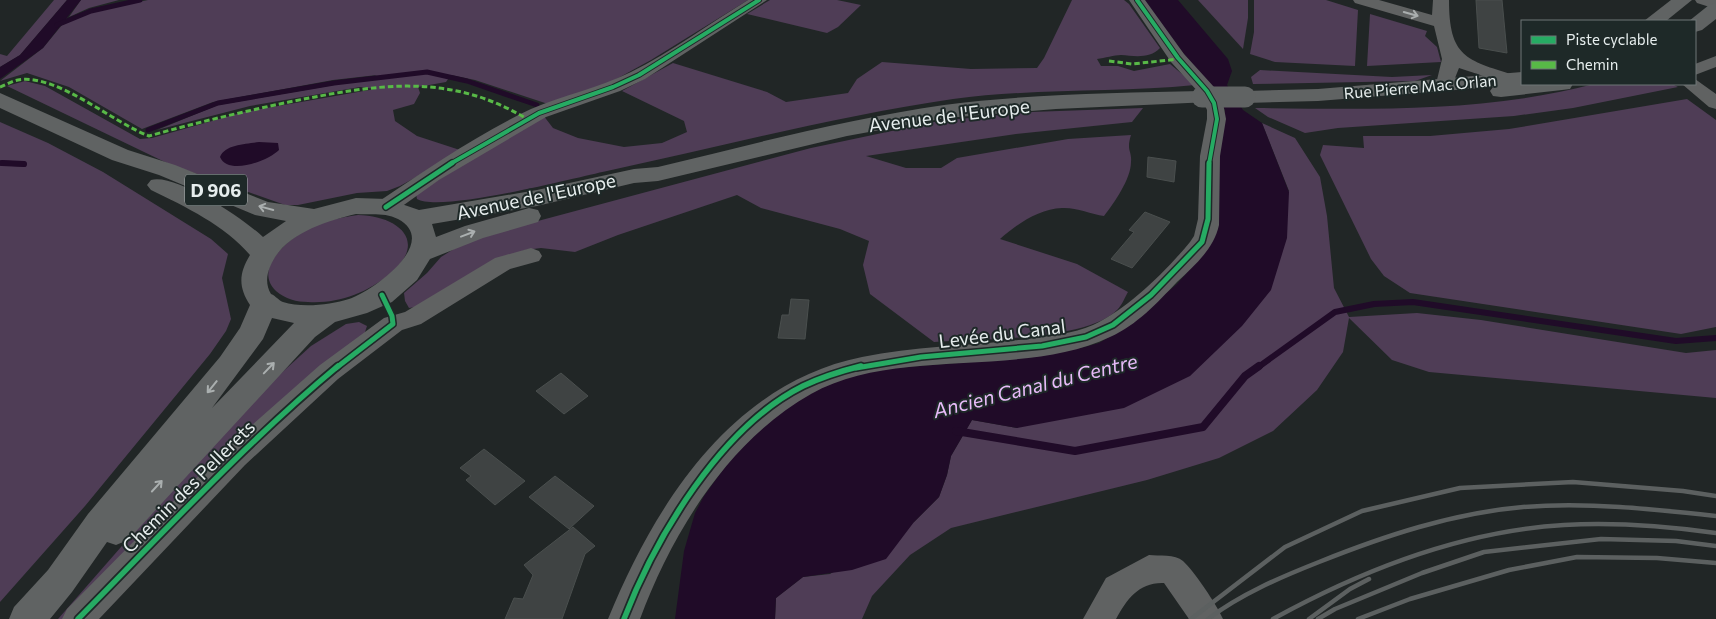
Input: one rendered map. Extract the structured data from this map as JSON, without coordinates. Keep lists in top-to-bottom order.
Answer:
{
  "streets": {
    "main road": ["Rue Pierre Mac Orlan", "Avenue de l'Europe", "D 906"],
    "street": ["Levée du Canal", "Chemin des Pellerets"]
  },
  "crossings": [
    ["Rue Pierre Mac Orlan", "Avenue de l'Europe"],
    ["Avenue de l'Europe", "D 906"]
  ],
  "water": ["Ancien Canal du Centre"],
  "legend": ["Piste cyclable", "Chemin"]
}
